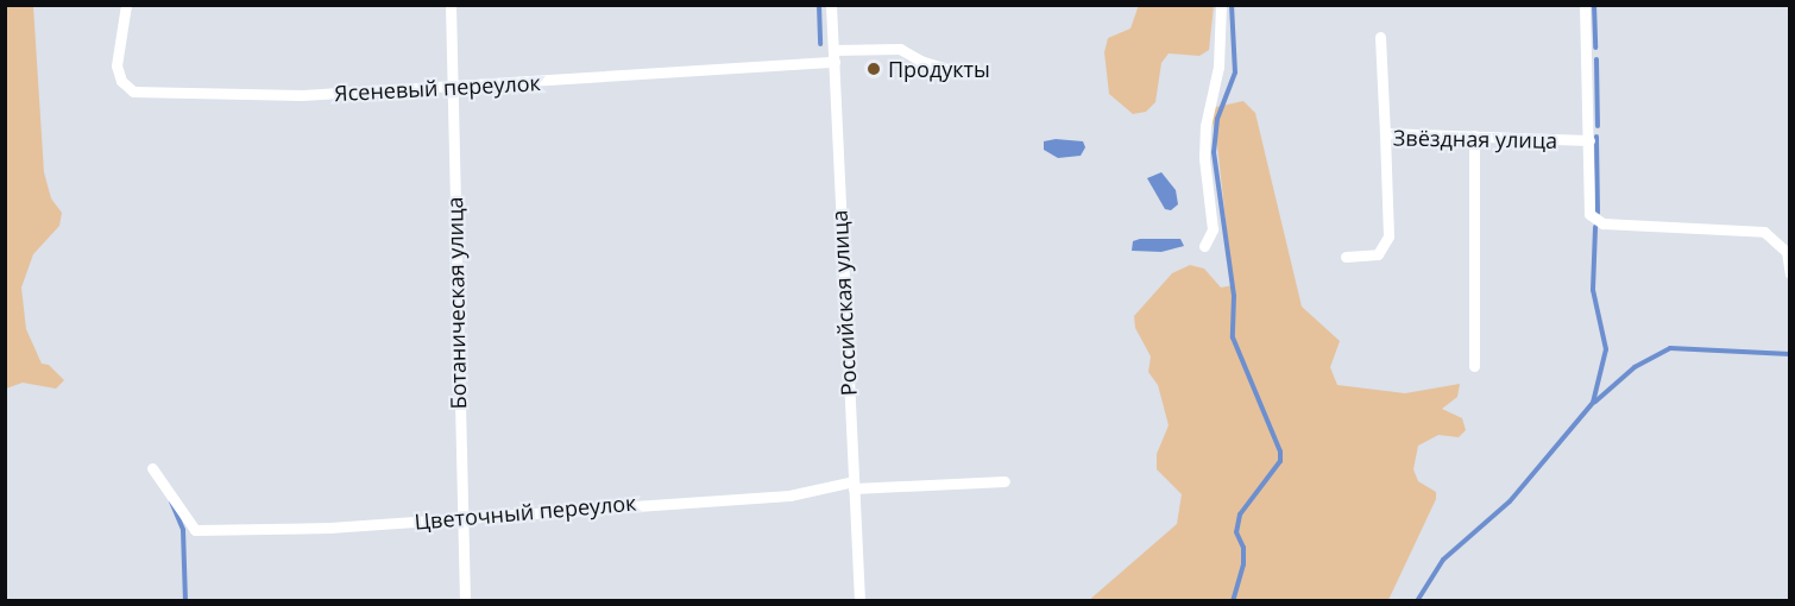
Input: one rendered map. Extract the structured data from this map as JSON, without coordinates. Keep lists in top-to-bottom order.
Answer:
{
  "streets": {
    "street": [
      "Ясеневый переулок",
      "Звёздная улица",
      "Ботаническая улица",
      "Российская улица",
      "Цветочный переулок"
    ]
  },
  "crossings": [
    ["Ясеневый переулок", "Ботаническая улица"],
    ["Ясеневый переулок", "Российская улица"],
    ["Ботаническая улица", "Цветочный переулок"],
    ["Российская улица", "Цветочный переулок"]
  ],
  "places": ["Продукты"]
}
